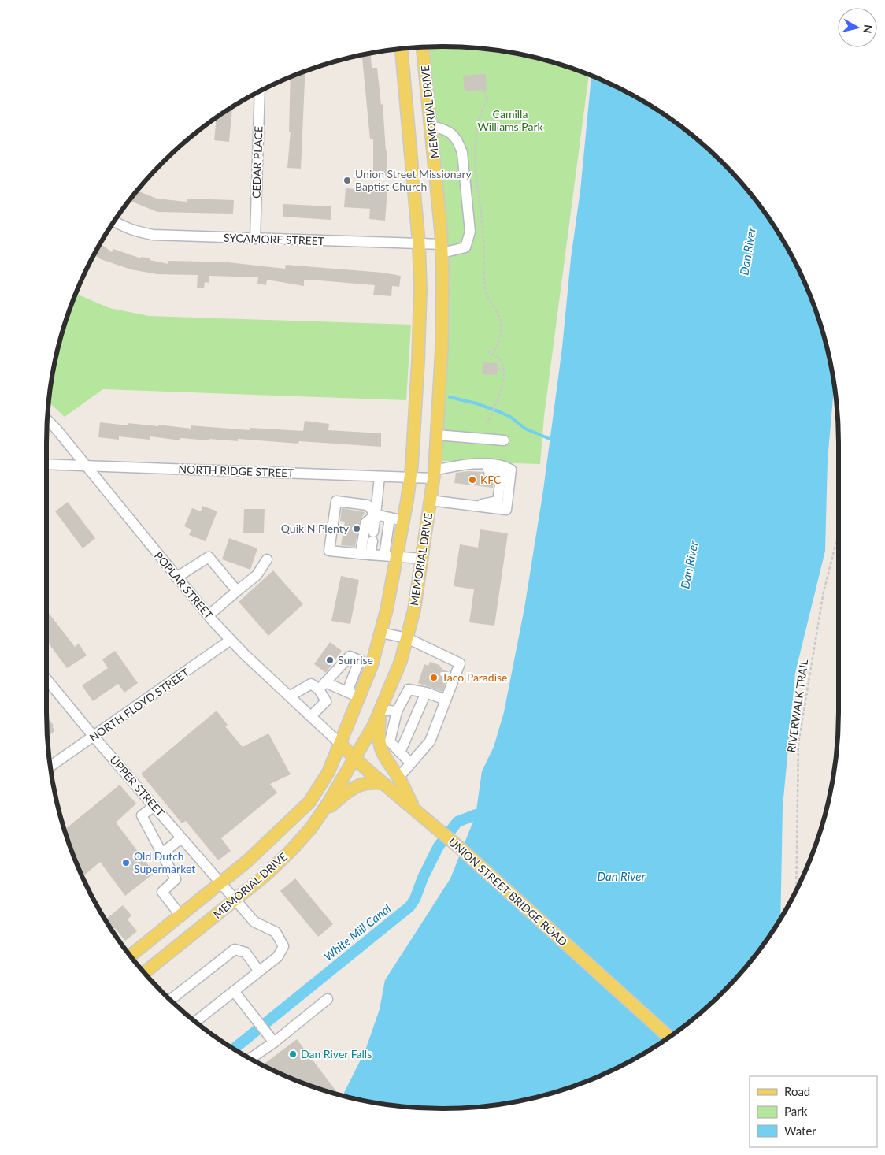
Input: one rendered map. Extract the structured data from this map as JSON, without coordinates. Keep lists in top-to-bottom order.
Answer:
{
  "streets": {
    "main road": ["MEMORIAL DRIVE", "UNION STREET BRIDGE ROAD"],
    "street": [
      "CEDAR PLACE",
      "SYCAMORE STREET",
      "NORTH RIDGE STREET",
      "POPLAR STREET",
      "NORTH FLOYD STREET",
      "UPPER STREET"
    ],
    "path": ["RIVERWALK TRAIL"]
  },
  "crossings": [
    ["MEMORIAL DRIVE", "SYCAMORE STREET"],
    ["MEMORIAL DRIVE", "NORTH RIDGE STREET"],
    ["MEMORIAL DRIVE", "POPLAR STREET"],
    ["MEMORIAL DRIVE", "UPPER STREET"],
    ["MEMORIAL DRIVE", "UNION STREET BRIDGE ROAD"],
    ["CEDAR PLACE", "SYCAMORE STREET"],
    ["NORTH RIDGE STREET", "POPLAR STREET"],
    ["POPLAR STREET", "NORTH FLOYD STREET"],
    ["POPLAR STREET", "UNION STREET BRIDGE ROAD"],
    ["NORTH FLOYD STREET", "UPPER STREET"]
  ],
  "water": ["Dan River", "White Mill Canal"],
  "parks": ["Camilla Williams Park"],
  "places": [
    "Union Street Missionary Baptist Church",
    "KFC",
    "Quik N Plenty",
    "Sunrise",
    "Taco Paradise",
    "Old Dutch Supermarket",
    "Dan River Falls"
  ],
  "legend": ["Road", "Park", "Water"],
  "north": "right"
}
